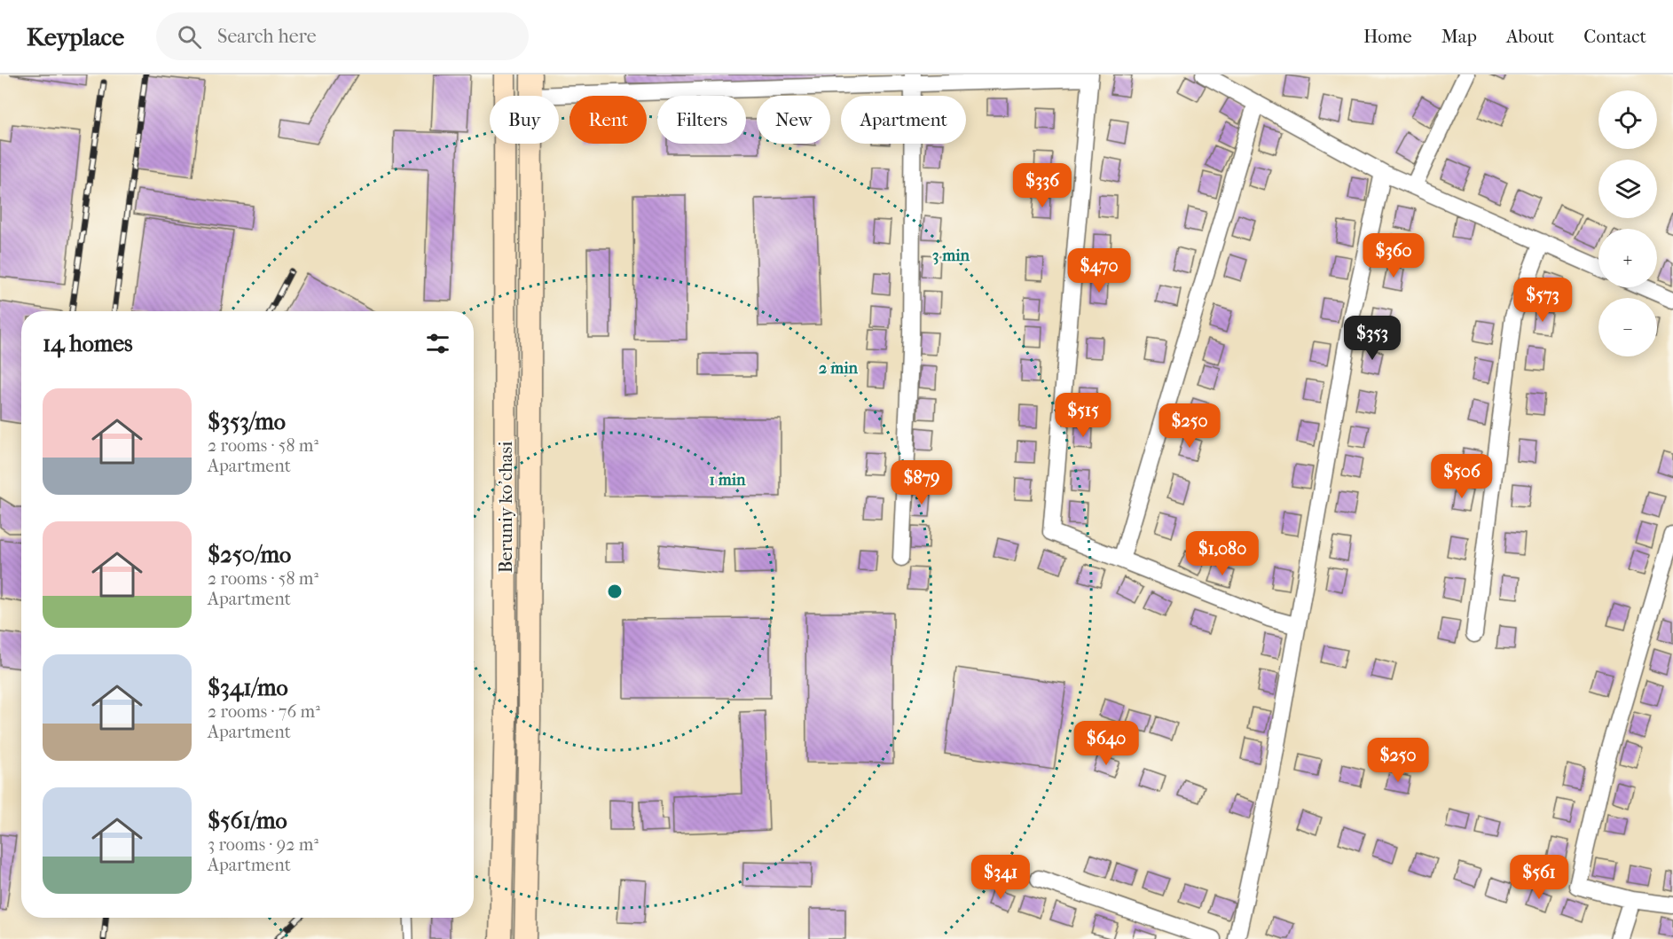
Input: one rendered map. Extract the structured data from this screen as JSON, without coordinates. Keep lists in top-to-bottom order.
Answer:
{
  "streets": {
    "main road": ["Beruniy ko'chasi"]
  },
  "page": {
    "header": "Keyplace",
    "search": "Search here",
    "nav": [
      "Home",
      "Map",
      "About",
      "Contact"
    ],
    "map_buttons": ["+", "−"],
    "chip": [
      "Buy",
      "Rent",
      "Filters",
      "New",
      "Apartment"
    ],
    "price": [
      "$336",
      "$360",
      "$470",
      "$573",
      "$353",
      "$515",
      "$250",
      "$506",
      "$879",
      "$1,080",
      "$640",
      "$250",
      "$341",
      "$561"
    ],
    "heading": "14 homes",
    "list": [
      {
        "name": "$353/mo",
        "note": "2 rooms · 58 m² · Apartment"
      },
      {
        "name": "$250/mo",
        "note": "2 rooms · 58 m² · Apartment"
      },
      {
        "name": "$341/mo",
        "note": "2 rooms · 76 m² · Apartment"
      },
      {
        "name": "$561/mo",
        "note": "3 rooms · 92 m² · Apartment"
      }
    ]
  },
  "rings": ["3 min", "2 min", "1 min"]
}
